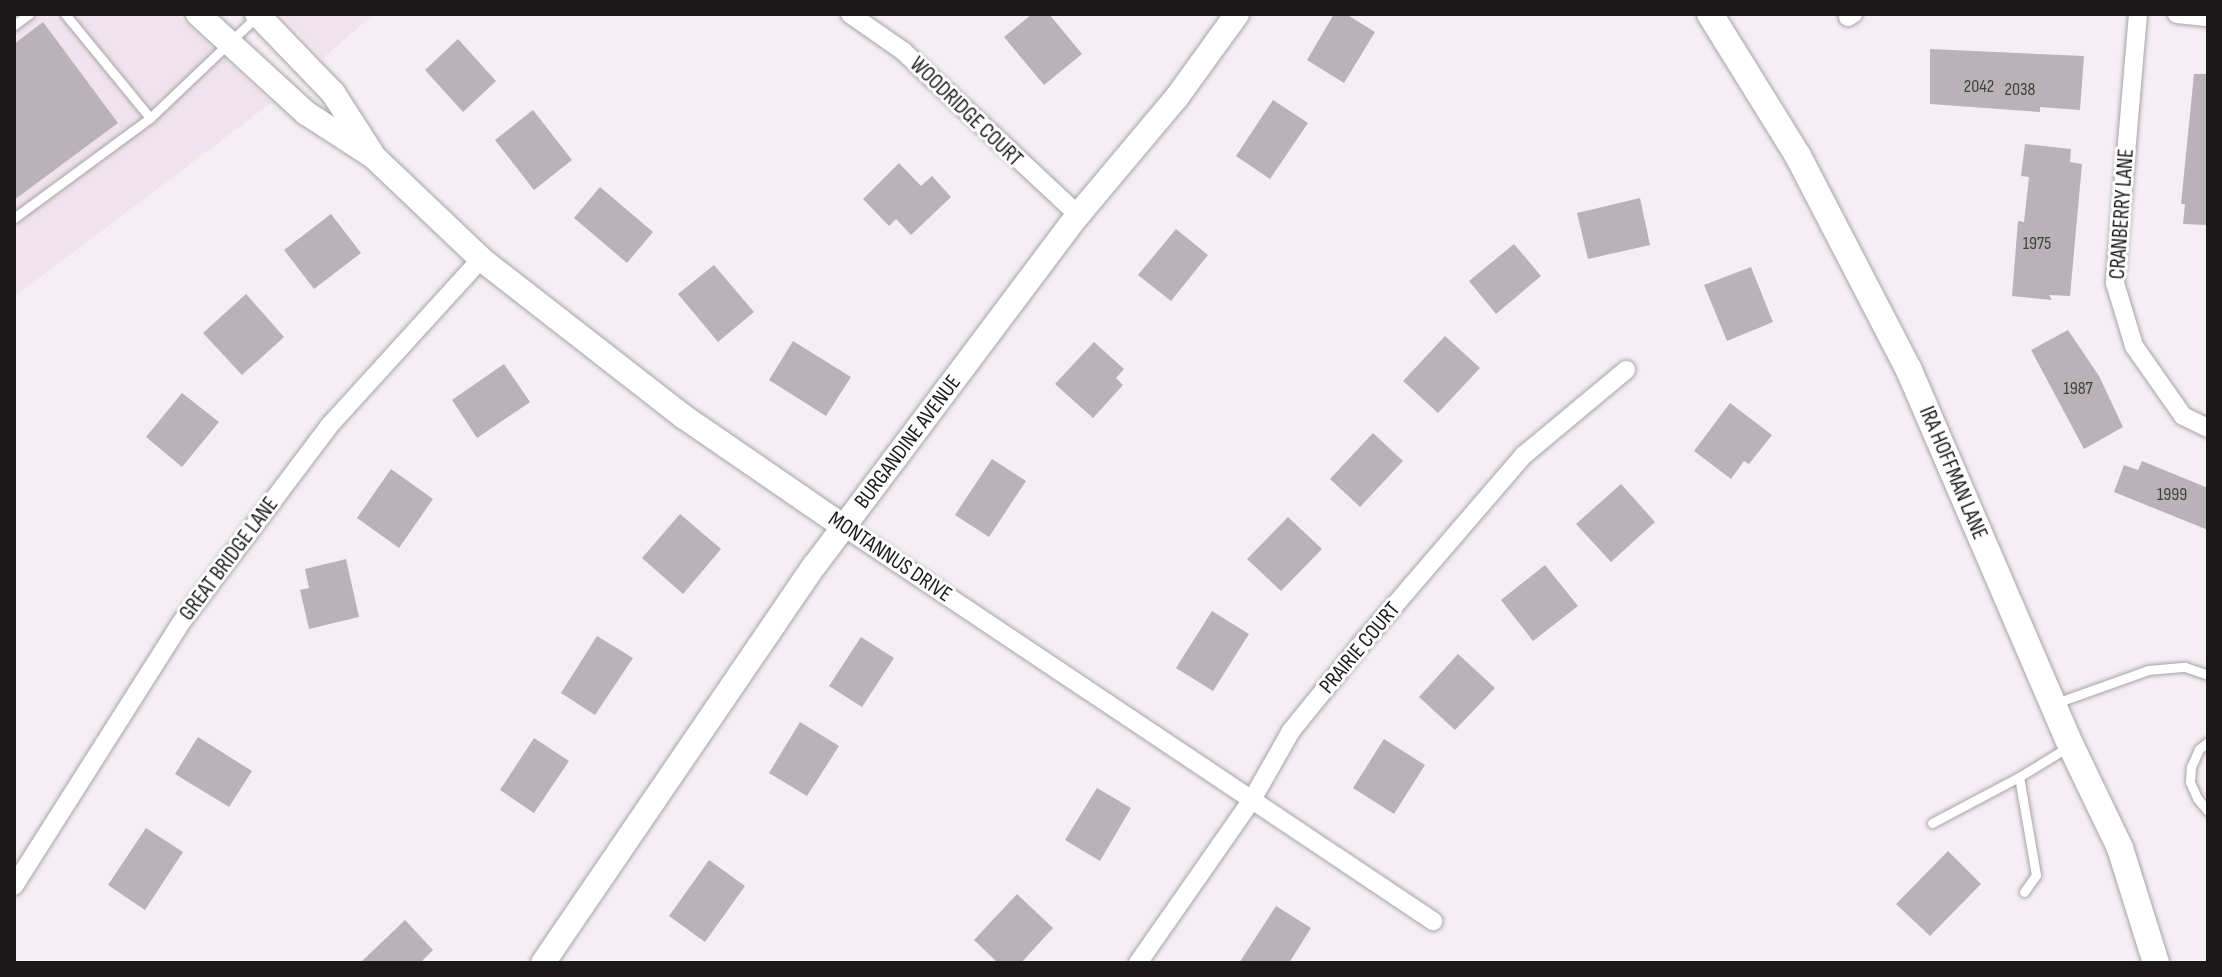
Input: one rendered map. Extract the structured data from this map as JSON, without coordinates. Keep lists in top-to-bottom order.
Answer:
{
  "streets": {
    "main road": ["IRA HOFFMAN LANE"],
    "street": [
      "WOODRIDGE COURT",
      "CRANBERRY LANE",
      "BURGANDINE AVENUE",
      "MONTANNUS DRIVE",
      "GREAT BRIDGE LANE",
      "PRAIRIE COURT"
    ]
  },
  "crossings": [
    ["WOODRIDGE COURT", "BURGANDINE AVENUE"],
    ["BURGANDINE AVENUE", "MONTANNUS DRIVE"],
    ["MONTANNUS DRIVE", "GREAT BRIDGE LANE"],
    ["MONTANNUS DRIVE", "PRAIRIE COURT"]
  ],
  "house_numbers": [
    "2042",
    "2038",
    "1975",
    "1987",
    "1999"
  ]
}
